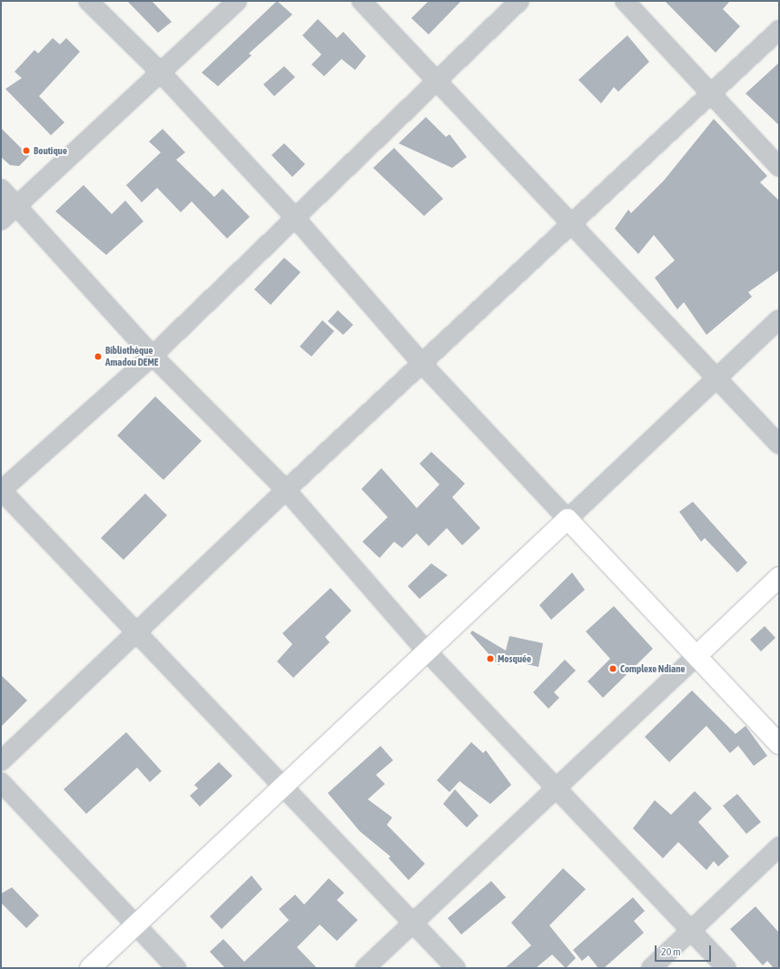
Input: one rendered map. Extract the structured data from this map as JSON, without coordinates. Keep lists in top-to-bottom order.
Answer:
{
  "places": [
    "Boutique",
    "Bibliothèque Amadou DEME",
    "Mosquée",
    "Complexe Ndiane"
  ],
  "scale_bar": "20 m"
}
